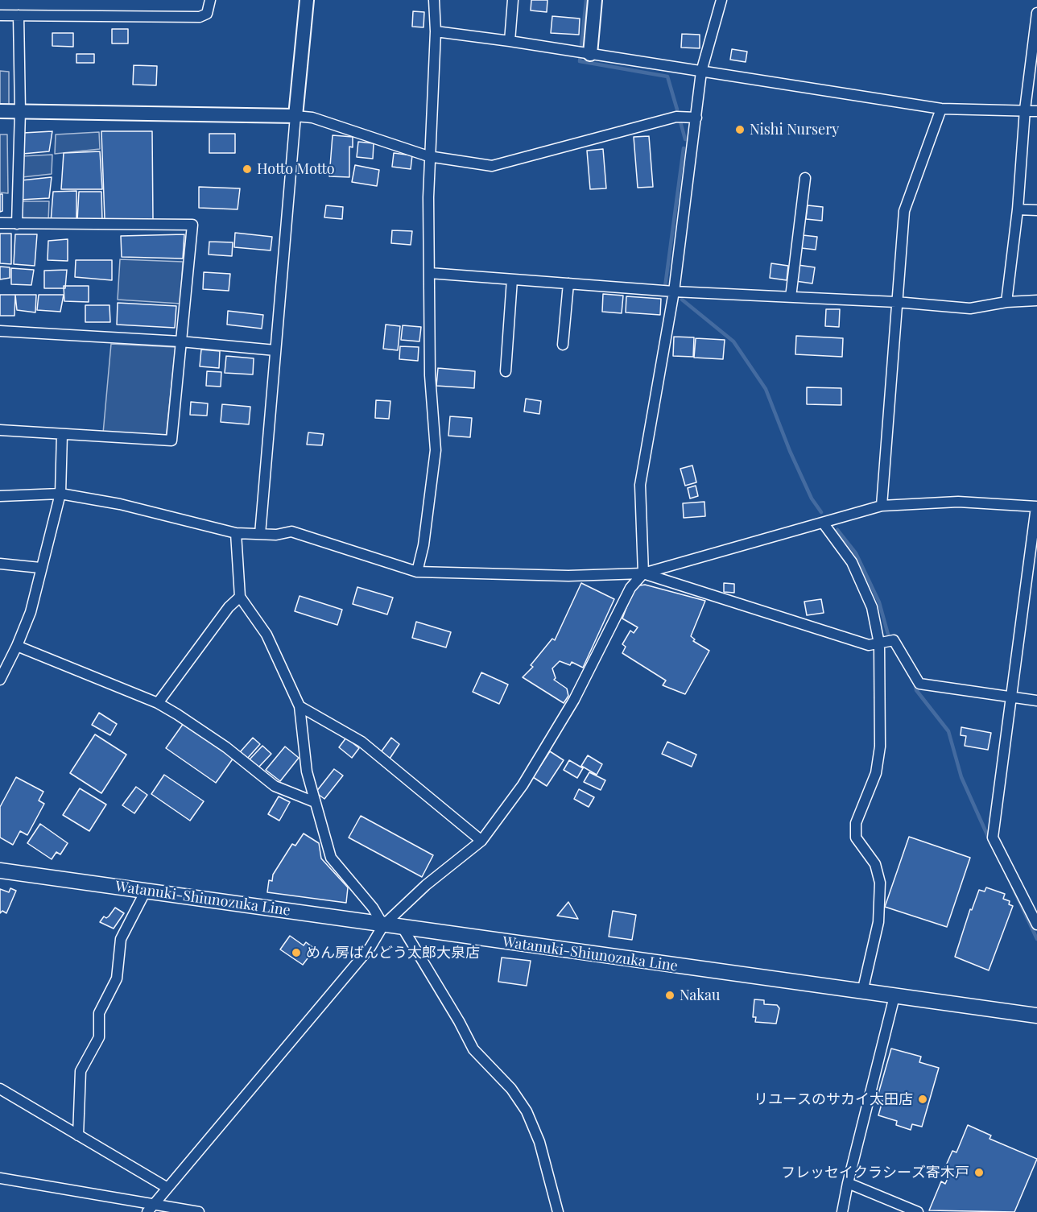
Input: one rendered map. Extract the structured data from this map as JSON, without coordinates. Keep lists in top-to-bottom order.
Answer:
{
  "streets": {
    "main road": ["Watanuki-Shiunozuka Line"]
  },
  "places": [
    "Nishi Nursery",
    "Hotto Motto",
    "めん房ばんどう太郎大泉店",
    "Nakau",
    "リユースのサカイ太田店",
    "フレッセイクラシーズ寄木戸"
  ]
}
